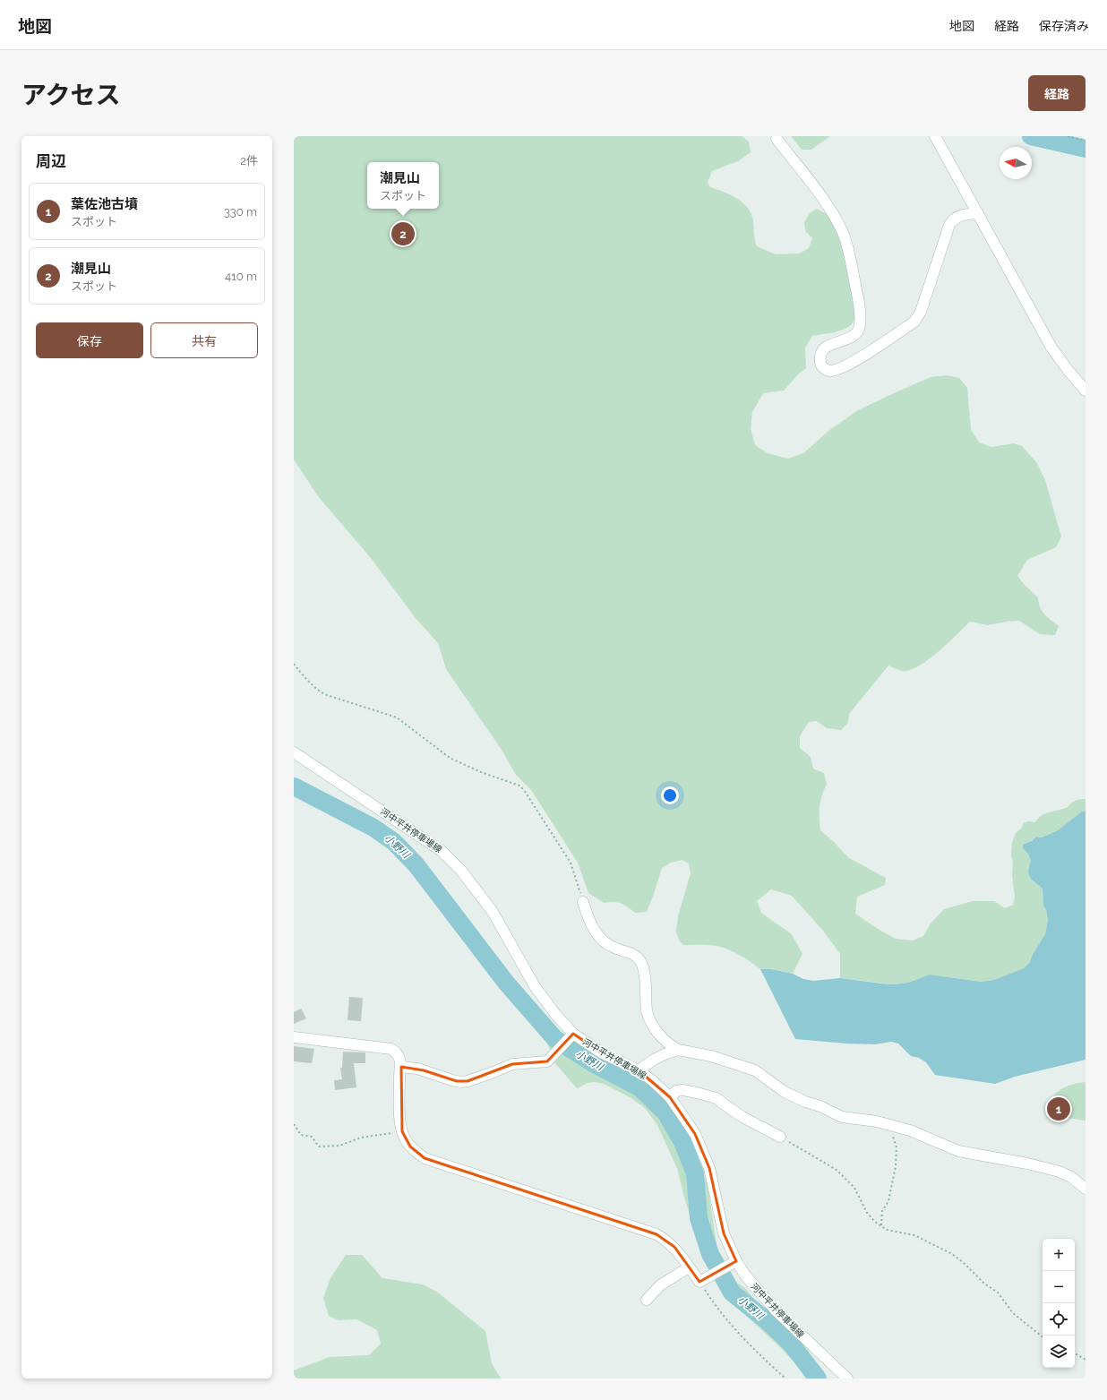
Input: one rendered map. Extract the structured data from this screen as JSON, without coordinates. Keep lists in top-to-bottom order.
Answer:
{
  "streets": {
    "street": ["河中平井停車場線"]
  },
  "water": ["小野川"],
  "north": "left",
  "page": {
    "header": "地図",
    "nav": ["地図", "経路", "保存済み"],
    "title": "アクセス",
    "buttons": [
      "経路",
      ["保存", "共有"]
    ],
    "heading": ["周辺", "2件"],
    "popup": ["潮見山", "スポット"],
    "list": [
      {
        "mark": "1",
        "name": "葉佐池古墳",
        "note": "スポット",
        "value": "330 m"
      },
      {
        "mark": "2",
        "name": "潮見山",
        "note": "スポット",
        "value": "410 m"
      }
    ],
    "pins": ["2", "1"],
    "map_buttons": ["+", "−"]
  }
}
